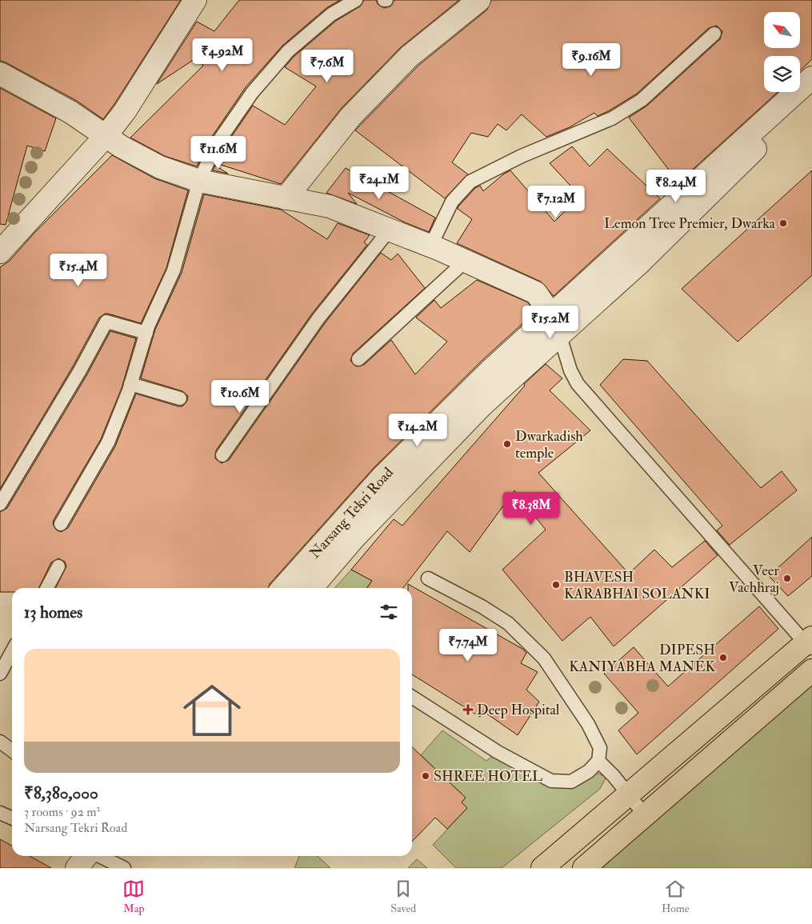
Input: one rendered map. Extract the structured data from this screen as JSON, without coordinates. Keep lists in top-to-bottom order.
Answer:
{
  "streets": {
    "street": ["Narsang Tekri Road"]
  },
  "places": {
    "other": [
      "Lemon Tree Premier, Dwarka",
      "Dwarkadish temple",
      "Veer Vachhraj",
      "BHAVESH KARABHAI SOLANKI",
      "DIPESH KANIYABHA MANEK",
      "SHREE HOTEL"
    ],
    "health": ["Deep Hospital"]
  },
  "north": "top left",
  "page": {
    "price": [
      "₹4.92M",
      "₹9.16M",
      "₹7.6M",
      "₹11.6M",
      "₹24.1M",
      "₹8.24M",
      "₹7.12M",
      "₹15.4M",
      "₹15.2M",
      "₹10.6M",
      "₹14.2M",
      "₹8.38M",
      "₹7.74M"
    ],
    "heading": "13 homes",
    "list": [
      {
        "name": "₹8,380,000",
        "note": "3 rooms · 92 m² · Narsang Tekri Road"
      }
    ],
    "tabs": ["Map", "Saved", "Home"]
  }
}
